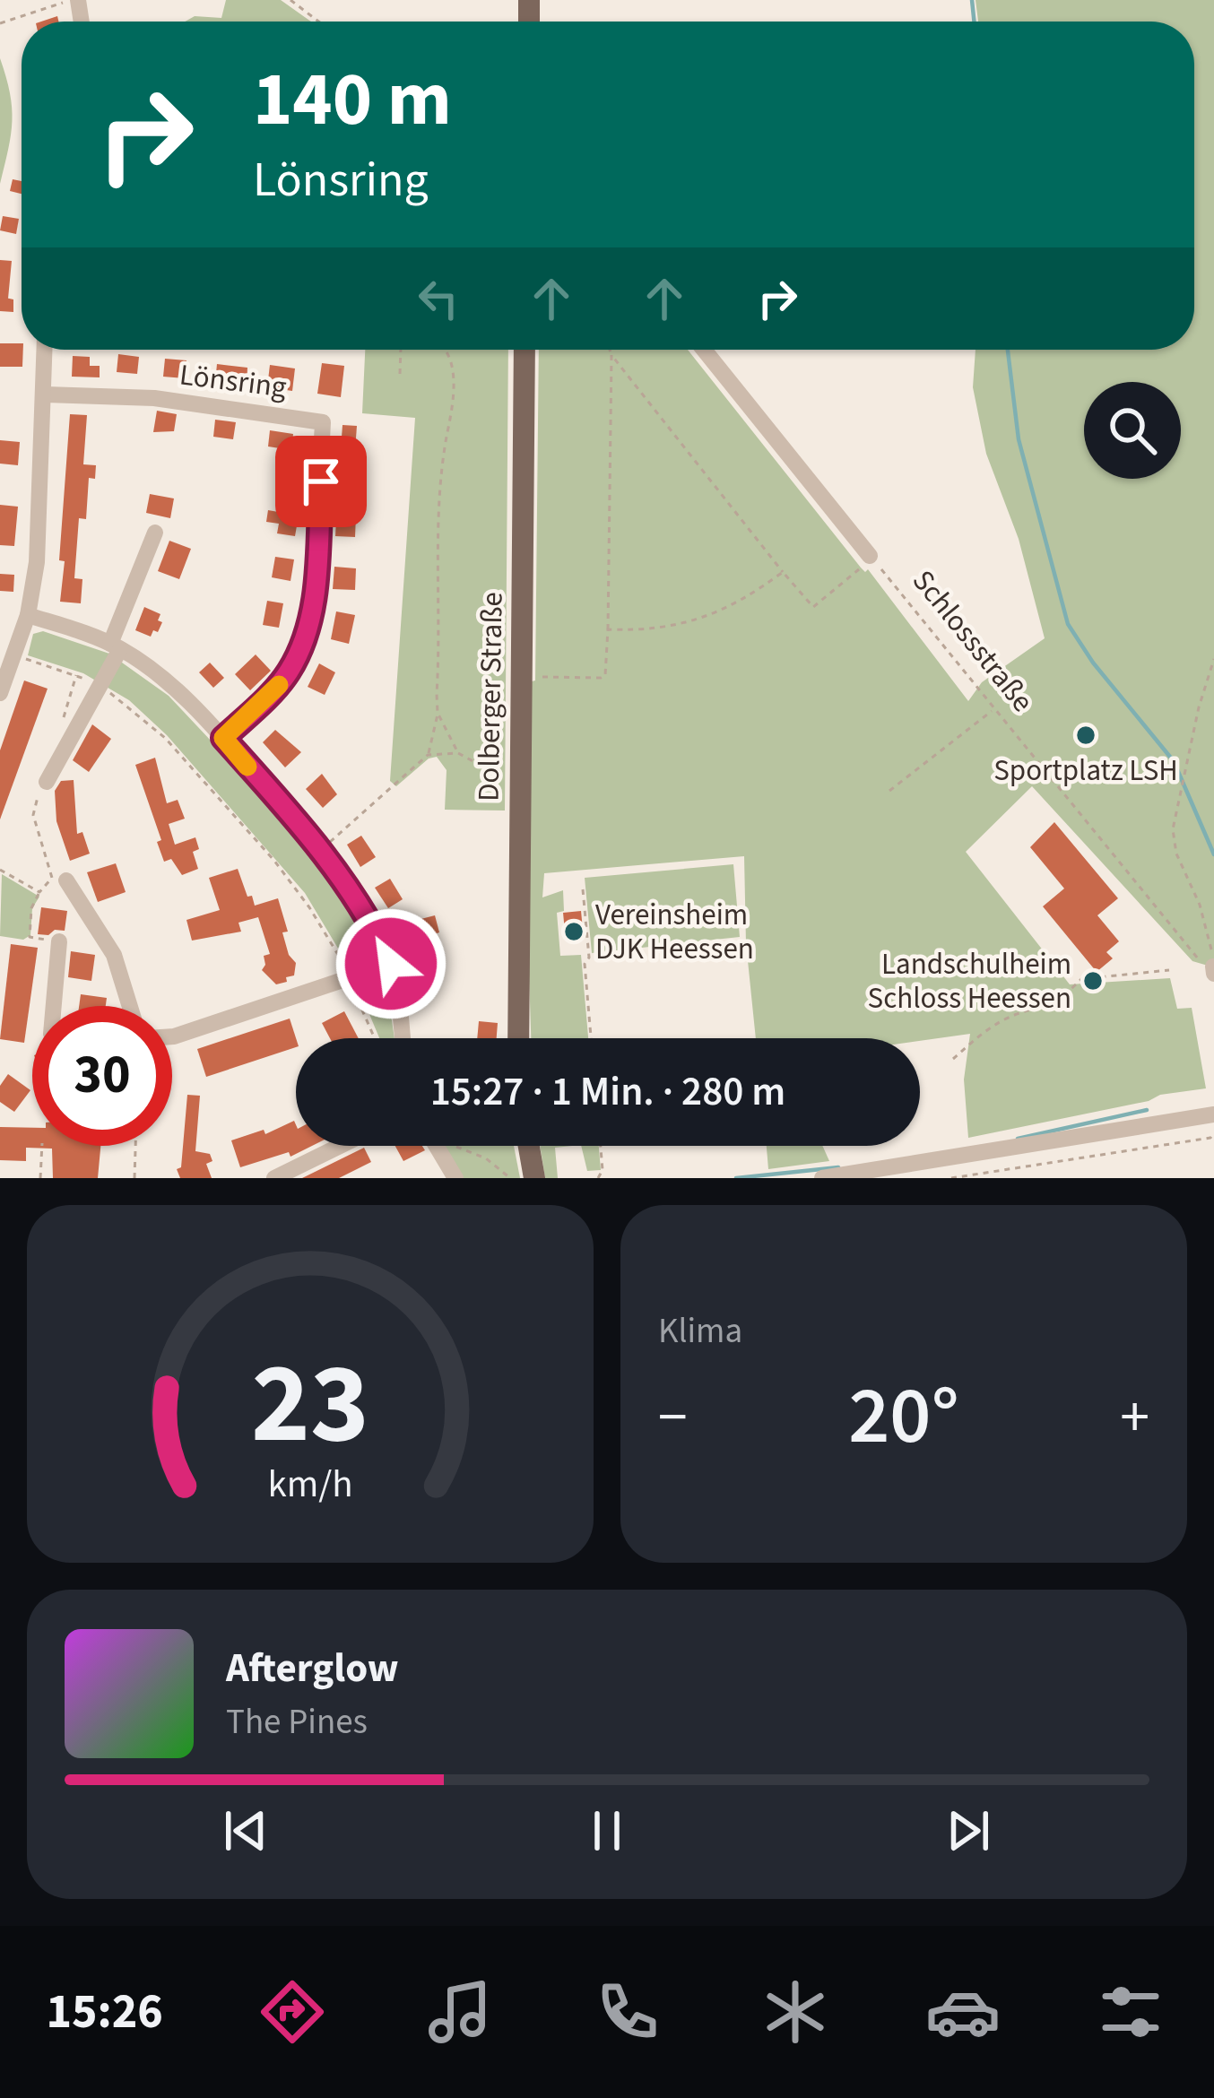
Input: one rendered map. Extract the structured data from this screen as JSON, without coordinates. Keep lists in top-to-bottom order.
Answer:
{
  "streets": {
    "main road": ["Dolberger Straße"],
    "street": ["Lönsring"],
    "path": ["Schlossstraße"]
  },
  "places": ["Sportplatz LSH", "Vereinsheim DJK Heessen", "Landschulheim Schloss Heessen"],
  "page": {
    "turn": ["140 m", "Lönsring"],
    "limit": "30",
    "trip": "15:27 · 1 Min. · 280 m",
    "tile": "Klima",
    "heat": ["−", "20°", "+"],
    "song": ["Afterglow", "The Pines"],
    "tabs": "15:26",
    "gauge": ["23", "km/h"]
  }
}
